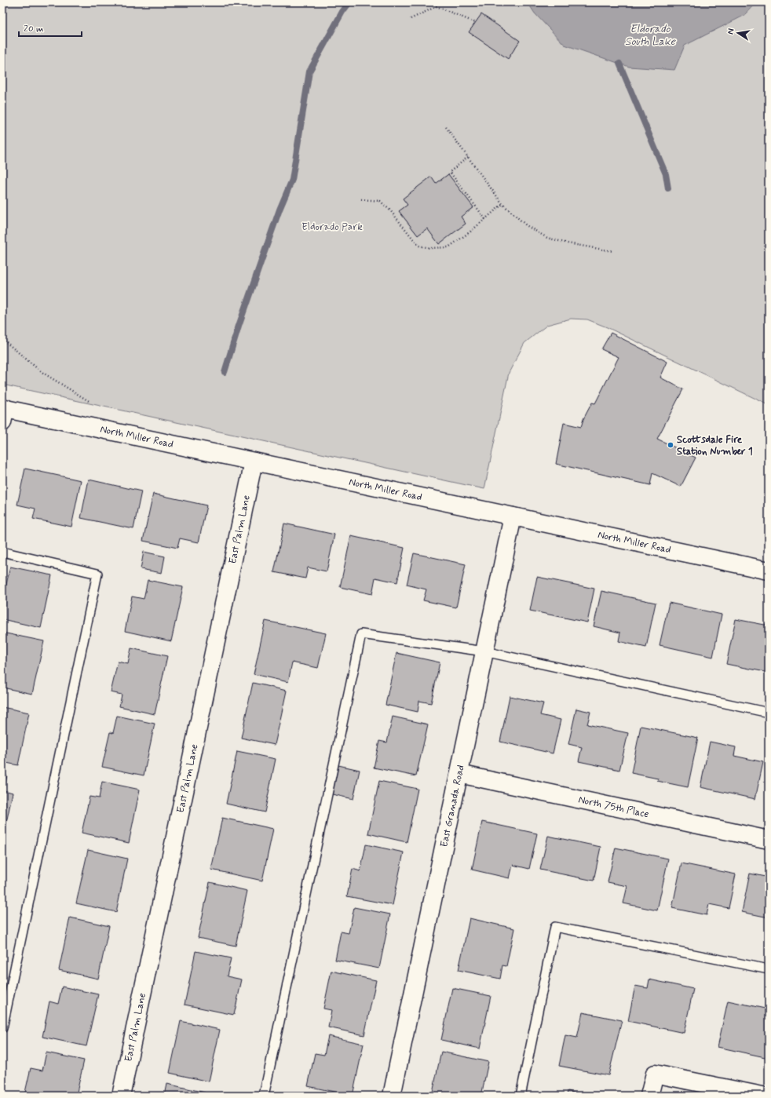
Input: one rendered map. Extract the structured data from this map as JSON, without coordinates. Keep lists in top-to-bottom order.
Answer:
{
  "streets": {
    "street": [
      "North Miller Road",
      "East Palm Lane",
      "East Granada Road",
      "North 75th Place"
    ]
  },
  "crossings": [
    ["North Miller Road", "East Palm Lane"],
    ["North Miller Road", "East Granada Road"],
    ["East Granada Road", "North 75th Place"]
  ],
  "water": ["Eldorado South Lake"],
  "parks": ["Eldorado Park"],
  "places": ["Scottsdale Fire Station Number 1"],
  "scale_bar": "20 m",
  "north": "left"
}
